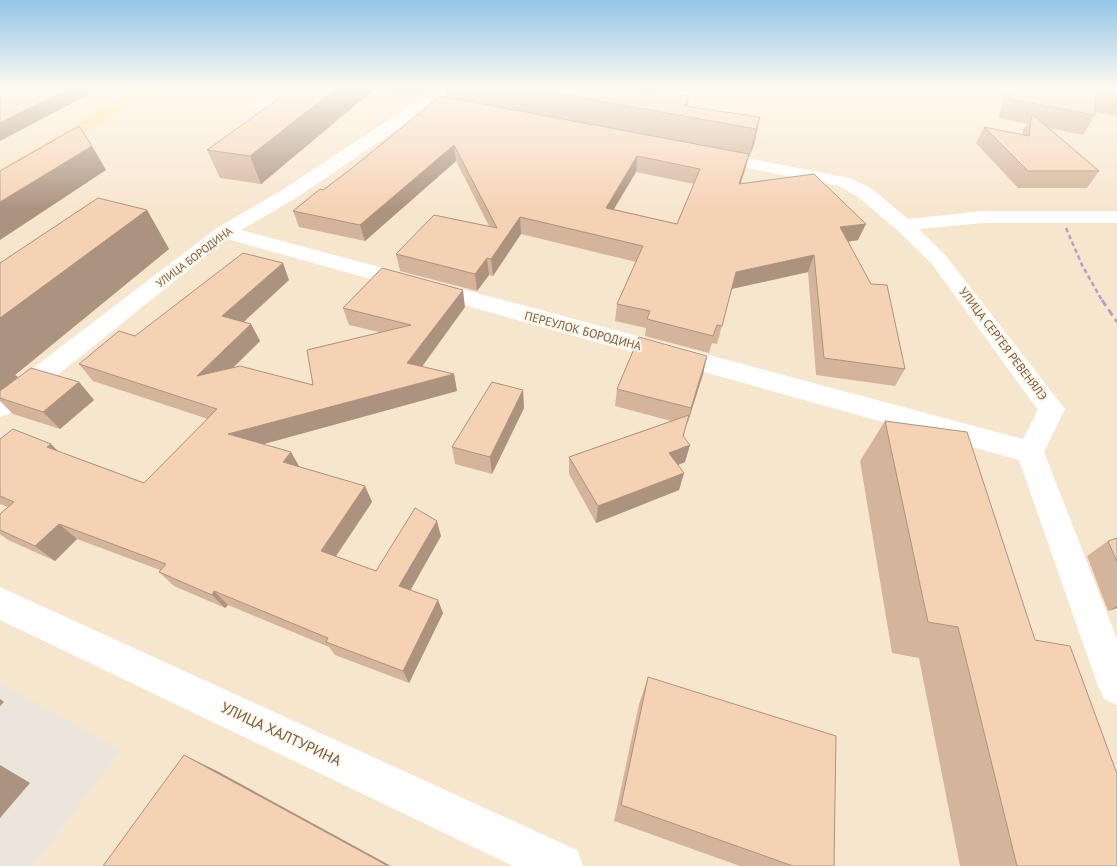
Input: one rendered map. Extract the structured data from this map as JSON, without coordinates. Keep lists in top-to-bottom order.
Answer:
{
  "streets": {
    "street": [
      "УЛИЦА БОРОДИНА",
      "ПЕРЕУЛОК БОРОДИНА",
      "УЛИЦА СЕРГЕЯ РЕВЕНЯЛЭ",
      "УЛИЦА ХАЛТУРИНА"
    ]
  },
  "crossings": [
    ["УЛИЦА БОРОДИНА", "ПЕРЕУЛОК БОРОДИНА"],
    ["ПЕРЕУЛОК БОРОДИНА", "УЛИЦА СЕРГЕЯ РЕВЕНЯЛЭ"]
  ]
}
